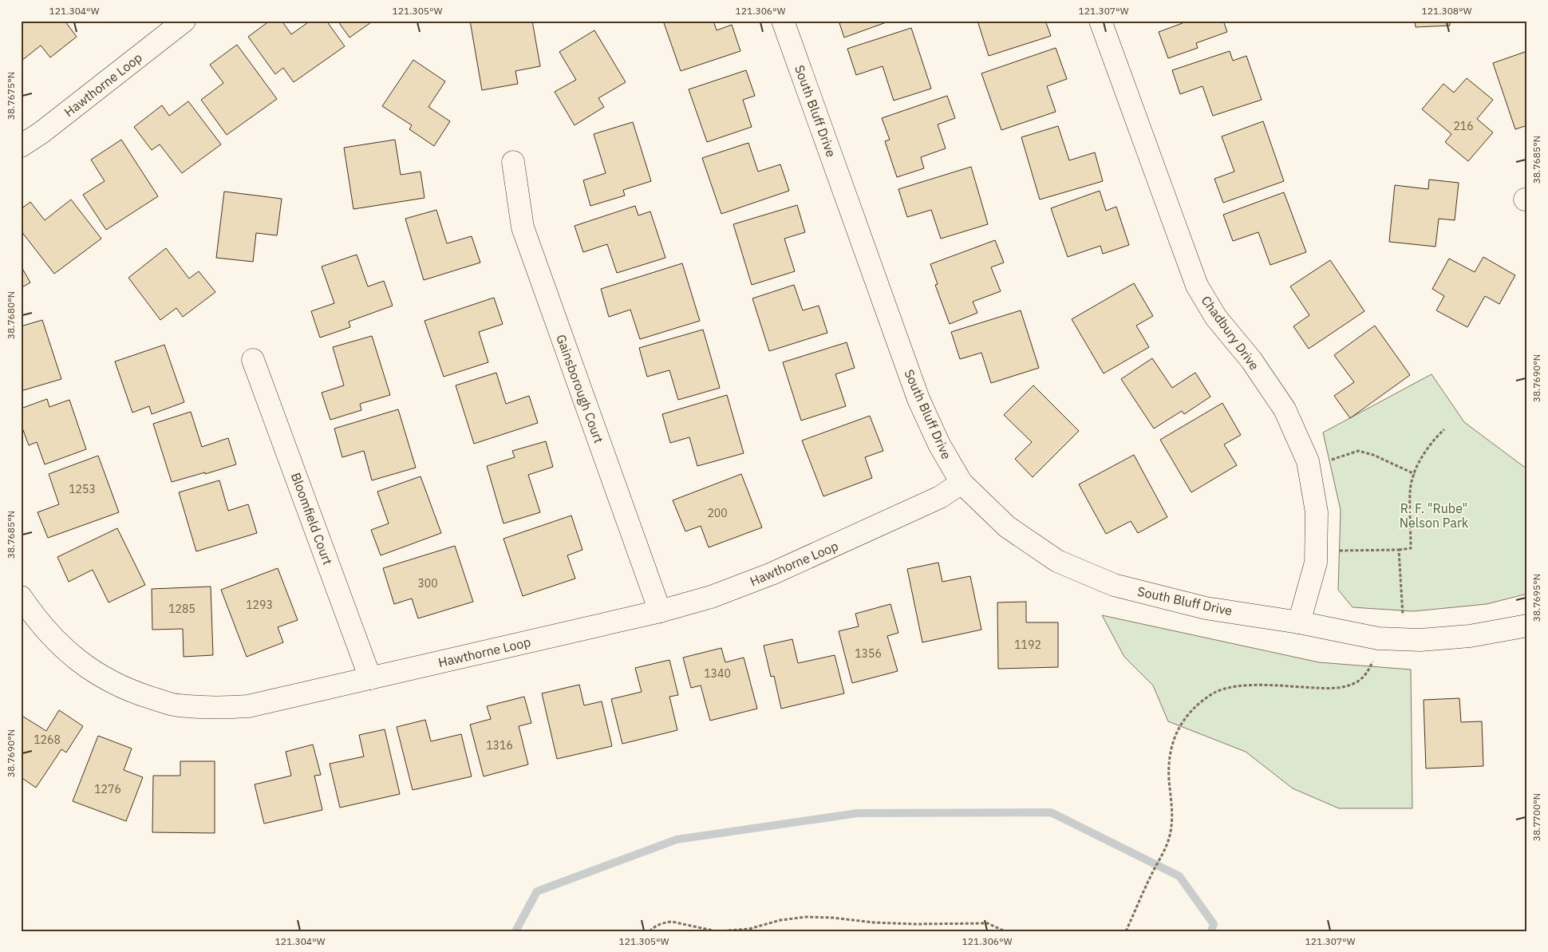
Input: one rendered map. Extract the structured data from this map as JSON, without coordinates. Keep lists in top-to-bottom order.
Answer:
{
  "streets": {
    "street": [
      "Hawthorne Loop",
      "South Bluff Drive",
      "Chadbury Drive",
      "Gainsborough Court",
      "Bloomfield Court"
    ]
  },
  "crossings": [
    ["Hawthorne Loop", "South Bluff Drive"],
    ["Hawthorne Loop", "Gainsborough Court"],
    ["Hawthorne Loop", "Bloomfield Court"],
    ["South Bluff Drive", "Chadbury Drive"]
  ],
  "parks": ["R. F. \"Rube\" Nelson Park"],
  "house_numbers": [
    "216",
    "1253",
    "200",
    "300",
    "1293",
    "1285",
    "1192",
    "1356",
    "1340",
    "1268",
    "1316",
    "1276"
  ],
  "coordinates": [
    "121.304°W",
    "121.305°W",
    "121.306°W",
    "121.307°W",
    "121.308°W",
    "38.7675°N",
    "38.7685°N",
    "38.7680°N",
    "38.7690°N",
    "38.7695°N",
    "38.7700°N"
  ]
}
